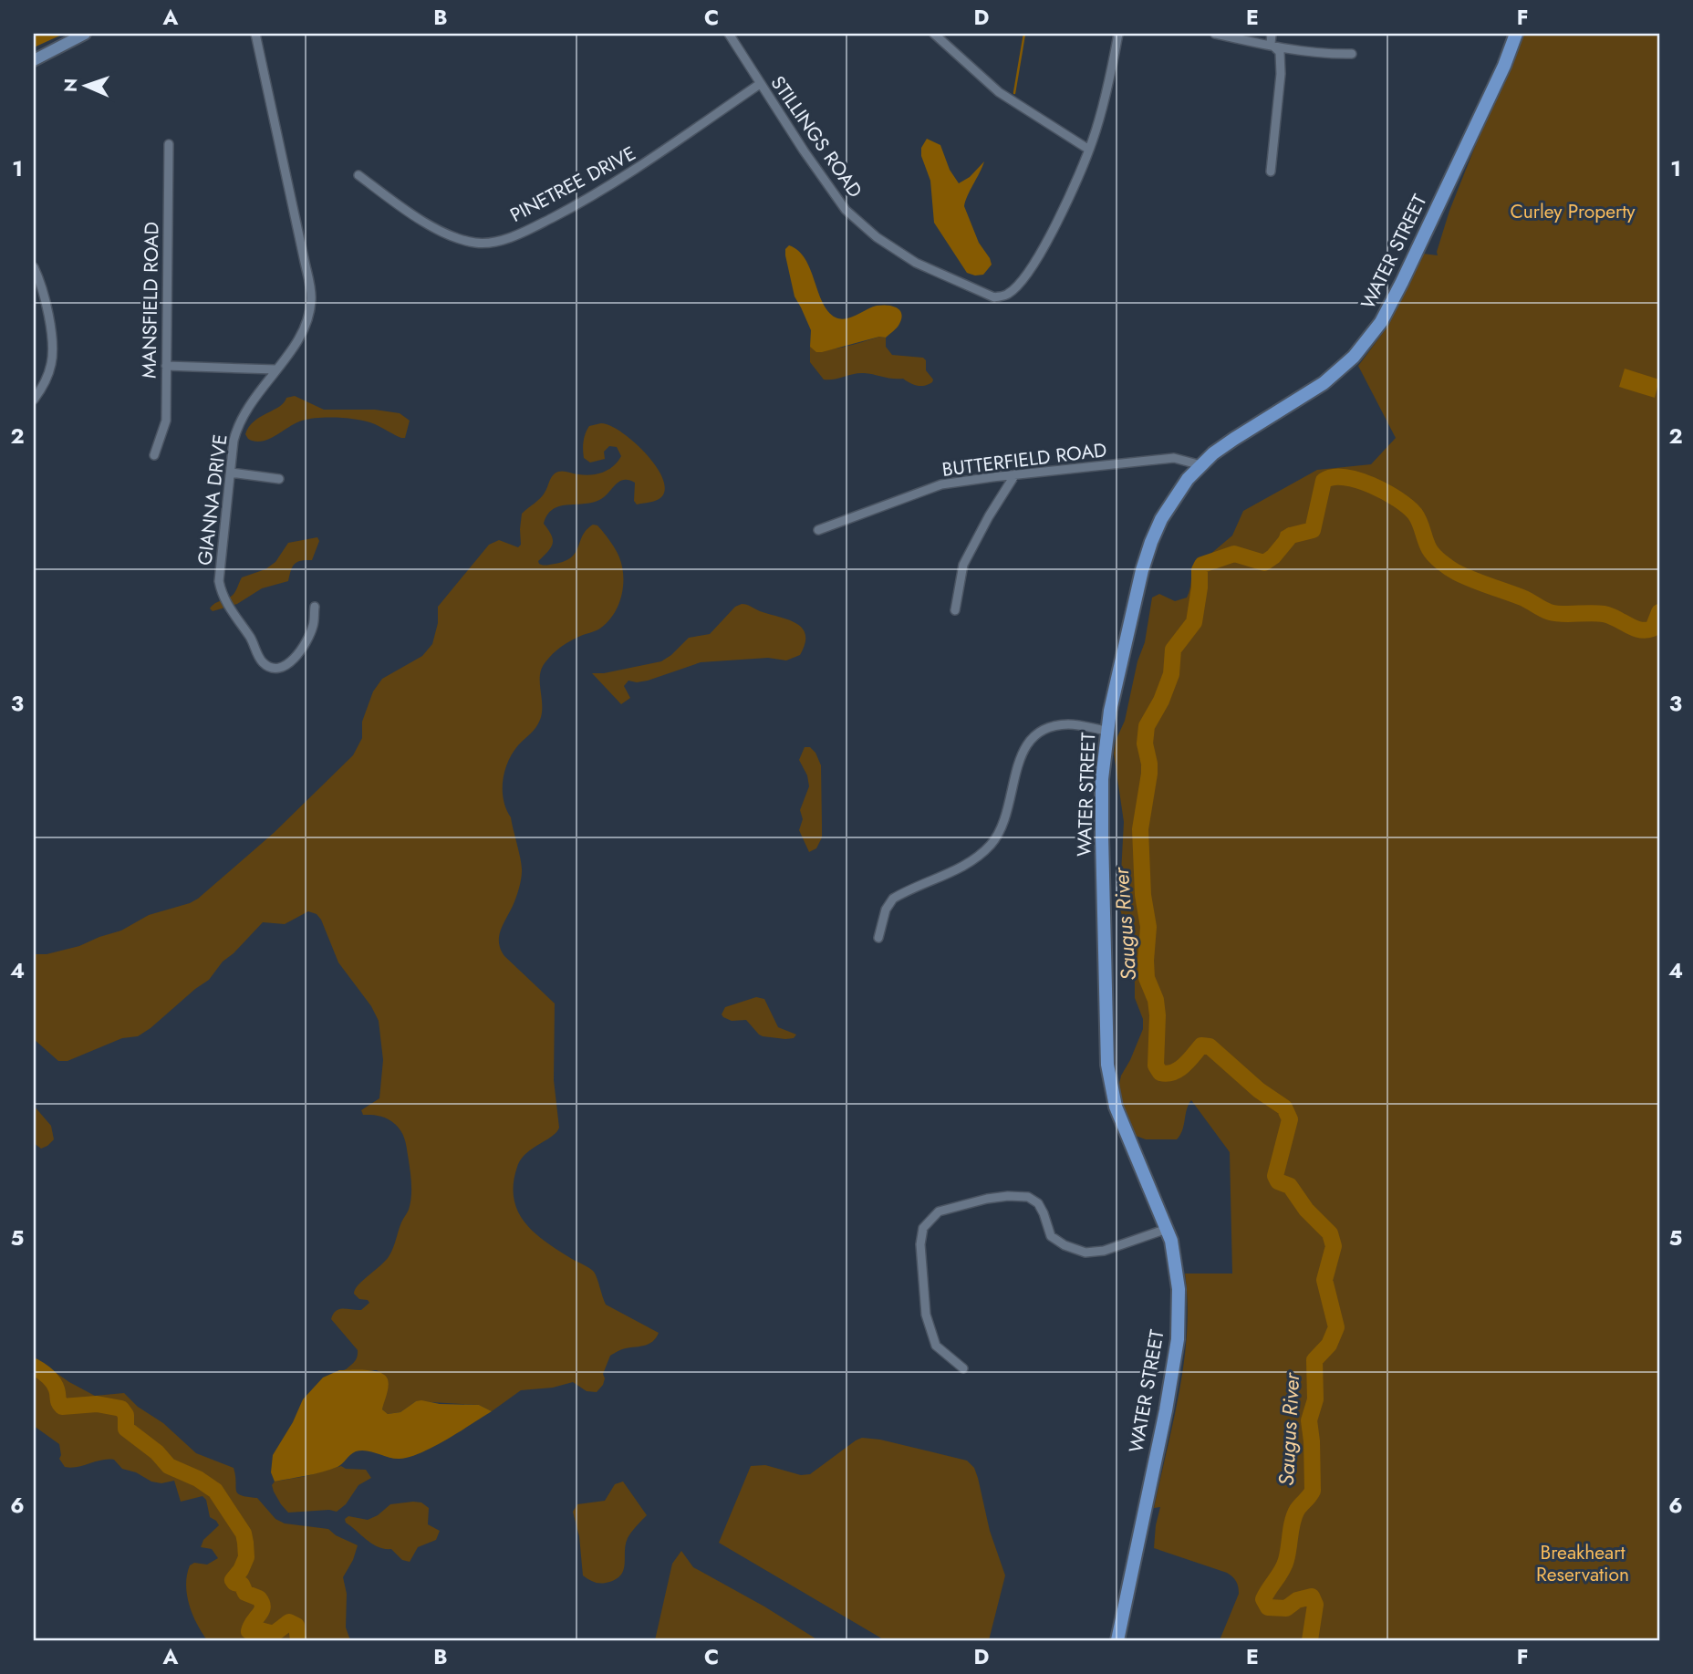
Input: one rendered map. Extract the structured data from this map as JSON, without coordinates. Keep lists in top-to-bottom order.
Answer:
{
  "streets": {
    "main road": ["WATER STREET"],
    "street": [
      "STILLINGS ROAD",
      "PINETREE DRIVE",
      "MANSFIELD ROAD",
      "BUTTERFIELD ROAD",
      "GIANNA DRIVE"
    ]
  },
  "crossings": [
    ["STILLINGS ROAD", "PINETREE DRIVE"],
    ["WATER STREET", "BUTTERFIELD ROAD"]
  ],
  "water": ["Saugus River"],
  "parks": ["Curley Property", "Breakheart Reservation"],
  "north": "left",
  "grid": {
    "columns": [
      "A",
      "B",
      "C",
      "D",
      "E",
      "F"
    ],
    "rows": [
      "1",
      "2",
      "3",
      "4",
      "5",
      "6"
    ]
  }
}
